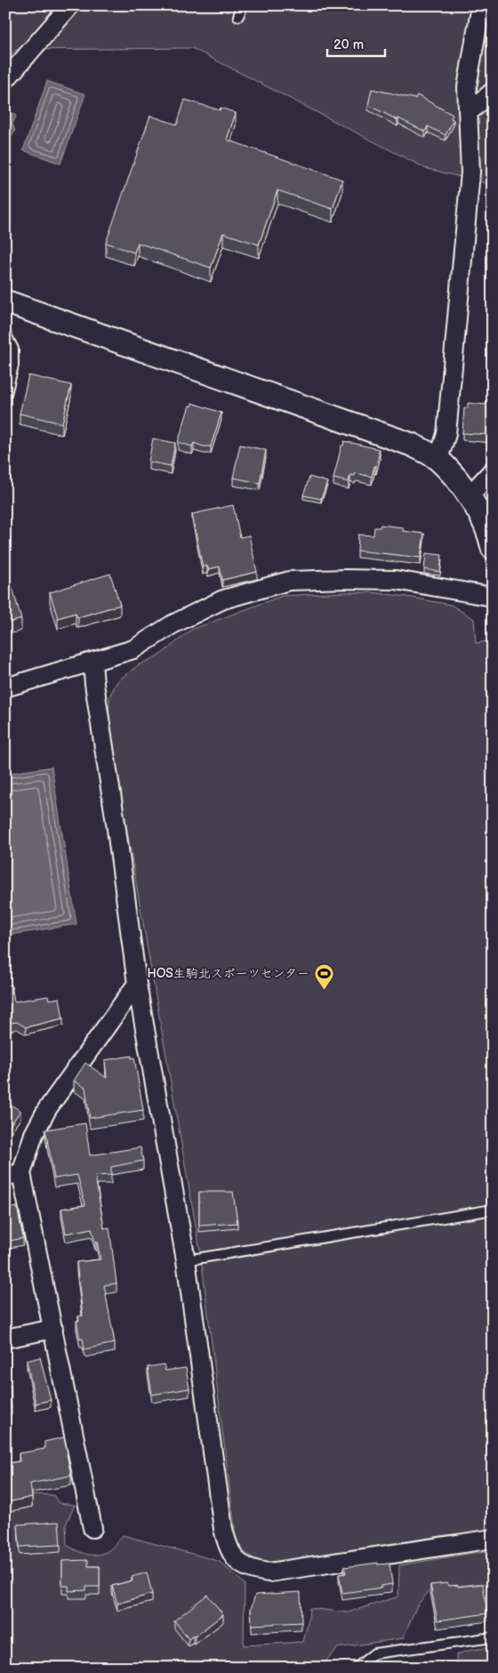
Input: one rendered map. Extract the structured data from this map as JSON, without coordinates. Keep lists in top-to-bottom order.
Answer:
{
  "places": {
    "sports": ["HOS生駒北スポーツセンター"]
  },
  "scale_bar": "20 m"
}
